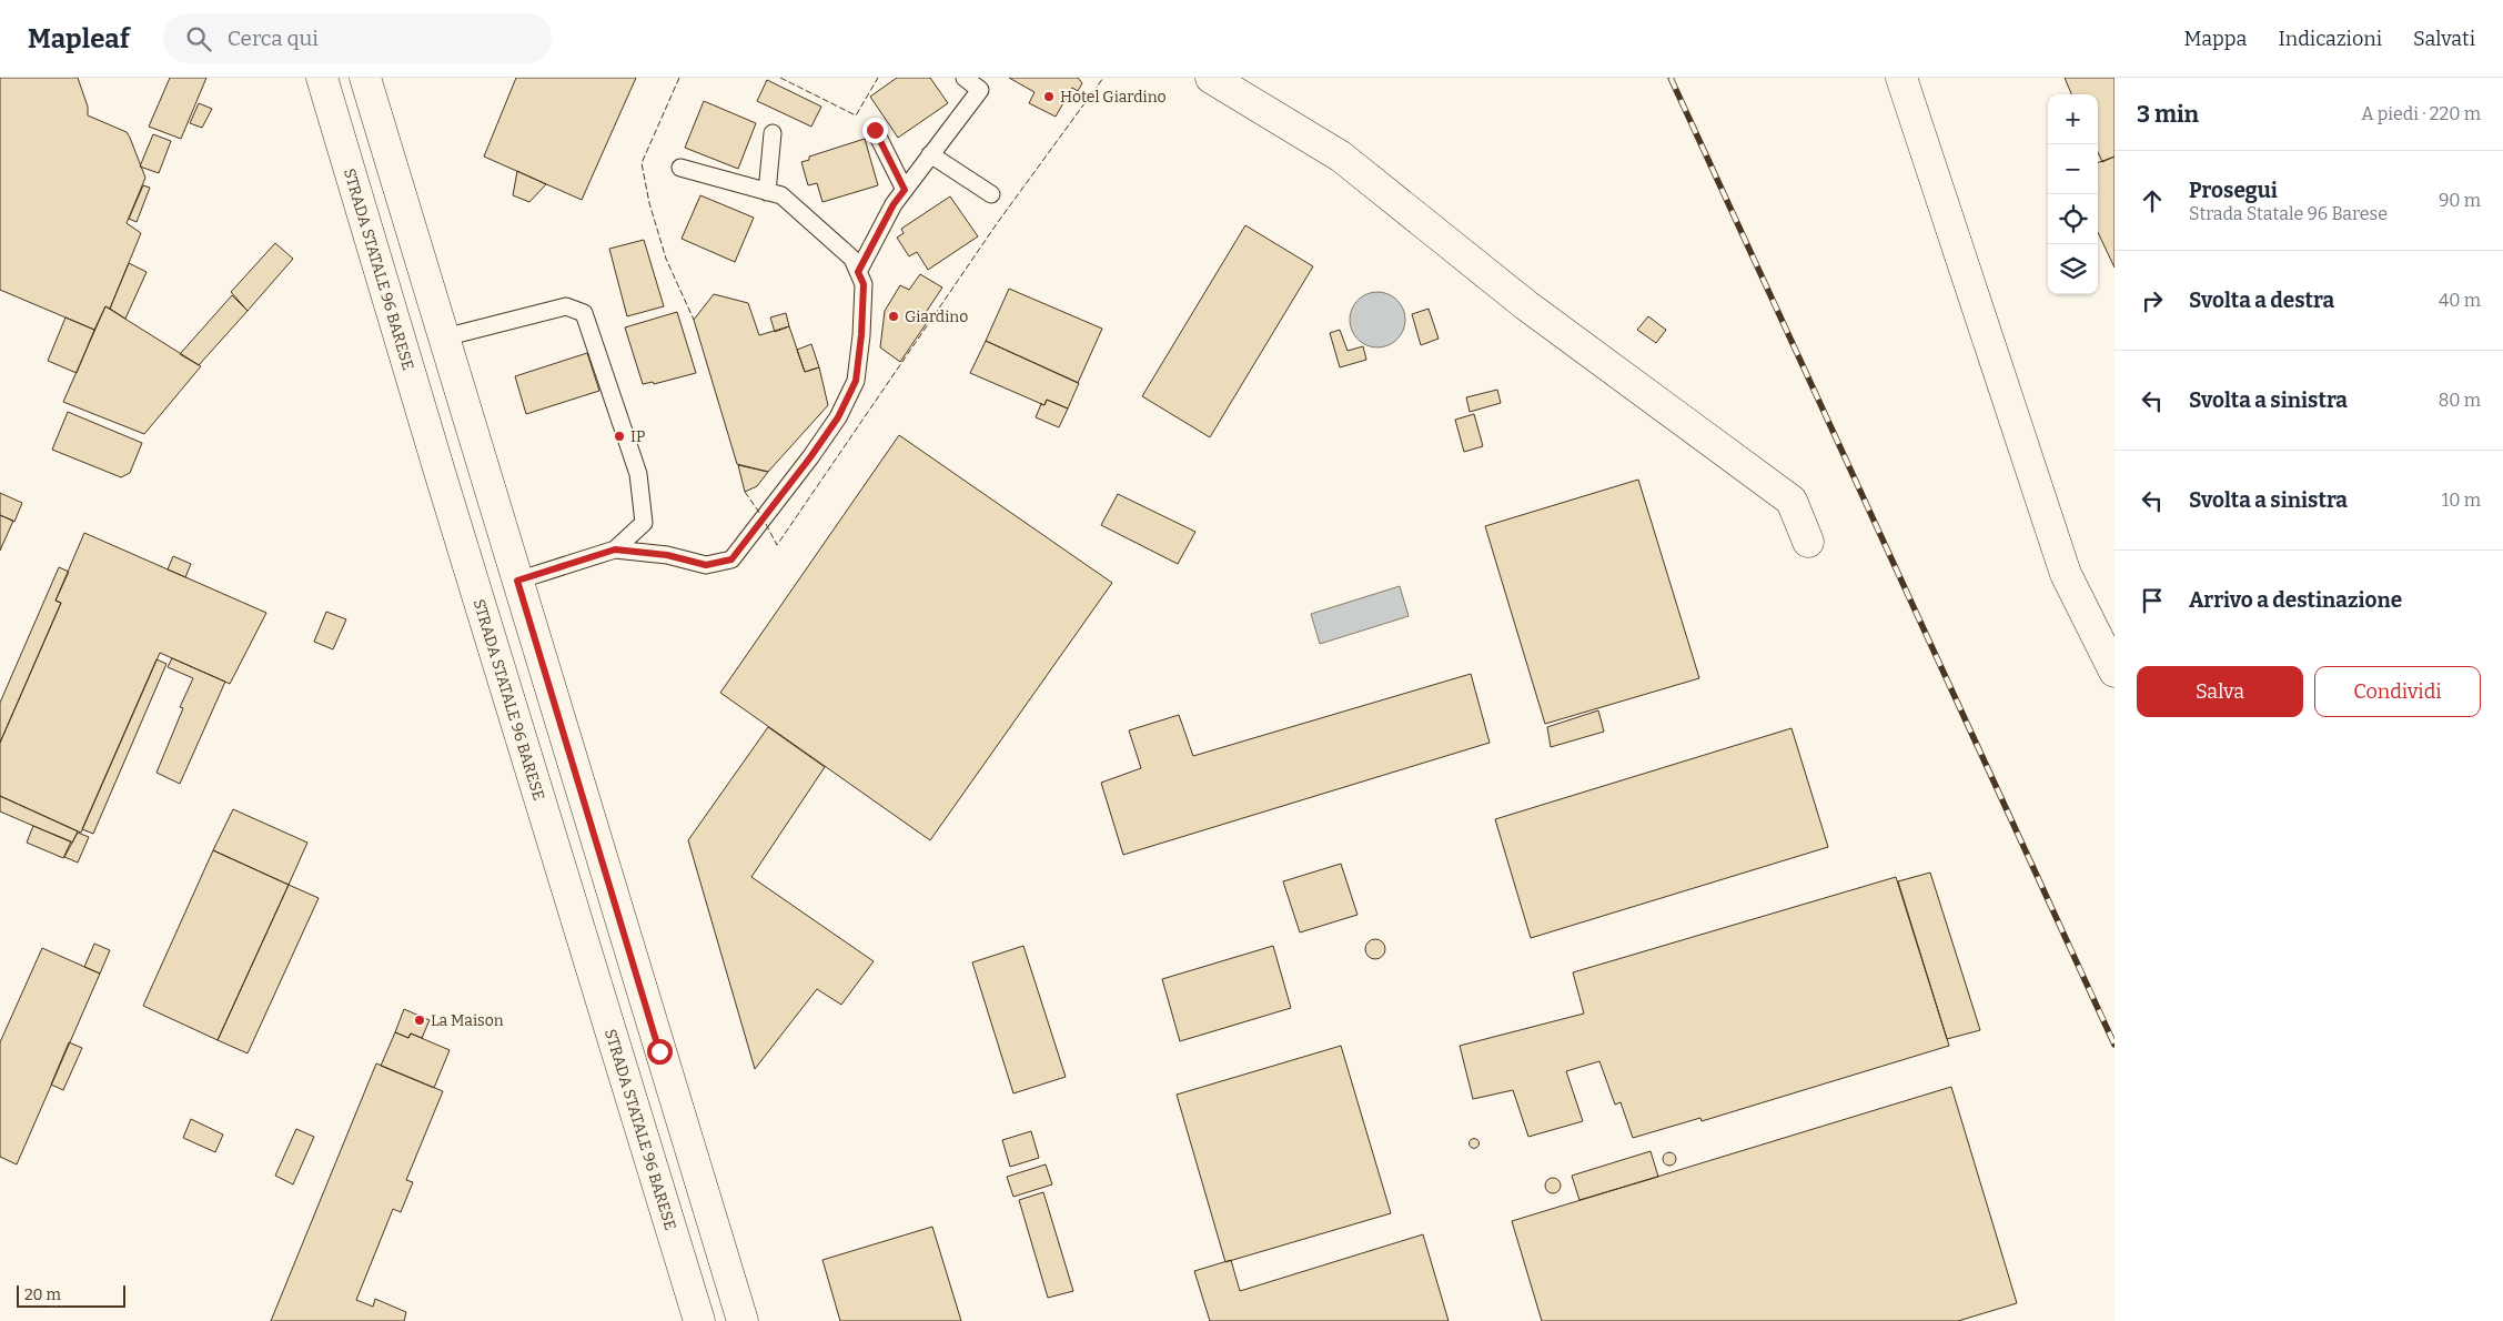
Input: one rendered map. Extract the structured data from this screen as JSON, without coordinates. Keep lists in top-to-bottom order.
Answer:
{
  "streets": {
    "main road": ["STRADA STATALE 96 BARESE"]
  },
  "places": [
    "Hotel Giardino",
    "Giardino",
    "IP",
    "La Maison"
  ],
  "scale_bar": "20 m",
  "page": {
    "header": "Mapleaf",
    "search": "Cerca qui",
    "nav": ["Mappa", "Indicazioni", "Salvati"],
    "heading": ["3 min", "A piedi · 220 m"],
    "map_buttons": ["+", "−"],
    "list": [
      ["Prosegui", "Strada Statale 96 Barese", "90 m"],
      ["Svolta a destra", "40 m"],
      ["Svolta a sinistra", "80 m"],
      ["Svolta a sinistra", "10 m"],
      "Arrivo a destinazione"
    ],
    "buttons": ["Salva", "Condividi"],
    "scale": "20 m"
  }
}
